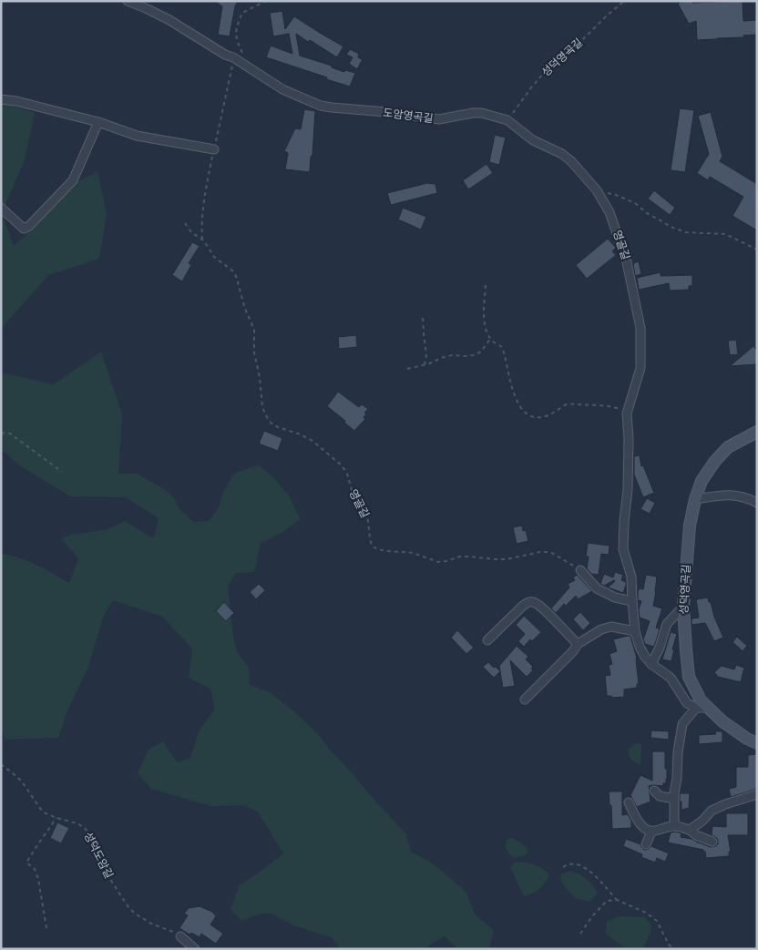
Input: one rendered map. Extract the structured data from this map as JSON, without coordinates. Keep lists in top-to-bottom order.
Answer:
{
  "streets": {
    "main road": ["성덕영곡길"],
    "street": ["도암영곡길", "영골길"],
    "path": ["성덕도암길"]
  },
  "crossings": [
    ["성덕영곡길", "도암영곡길"],
    ["도암영곡길", "영골길"]
  ]
}
